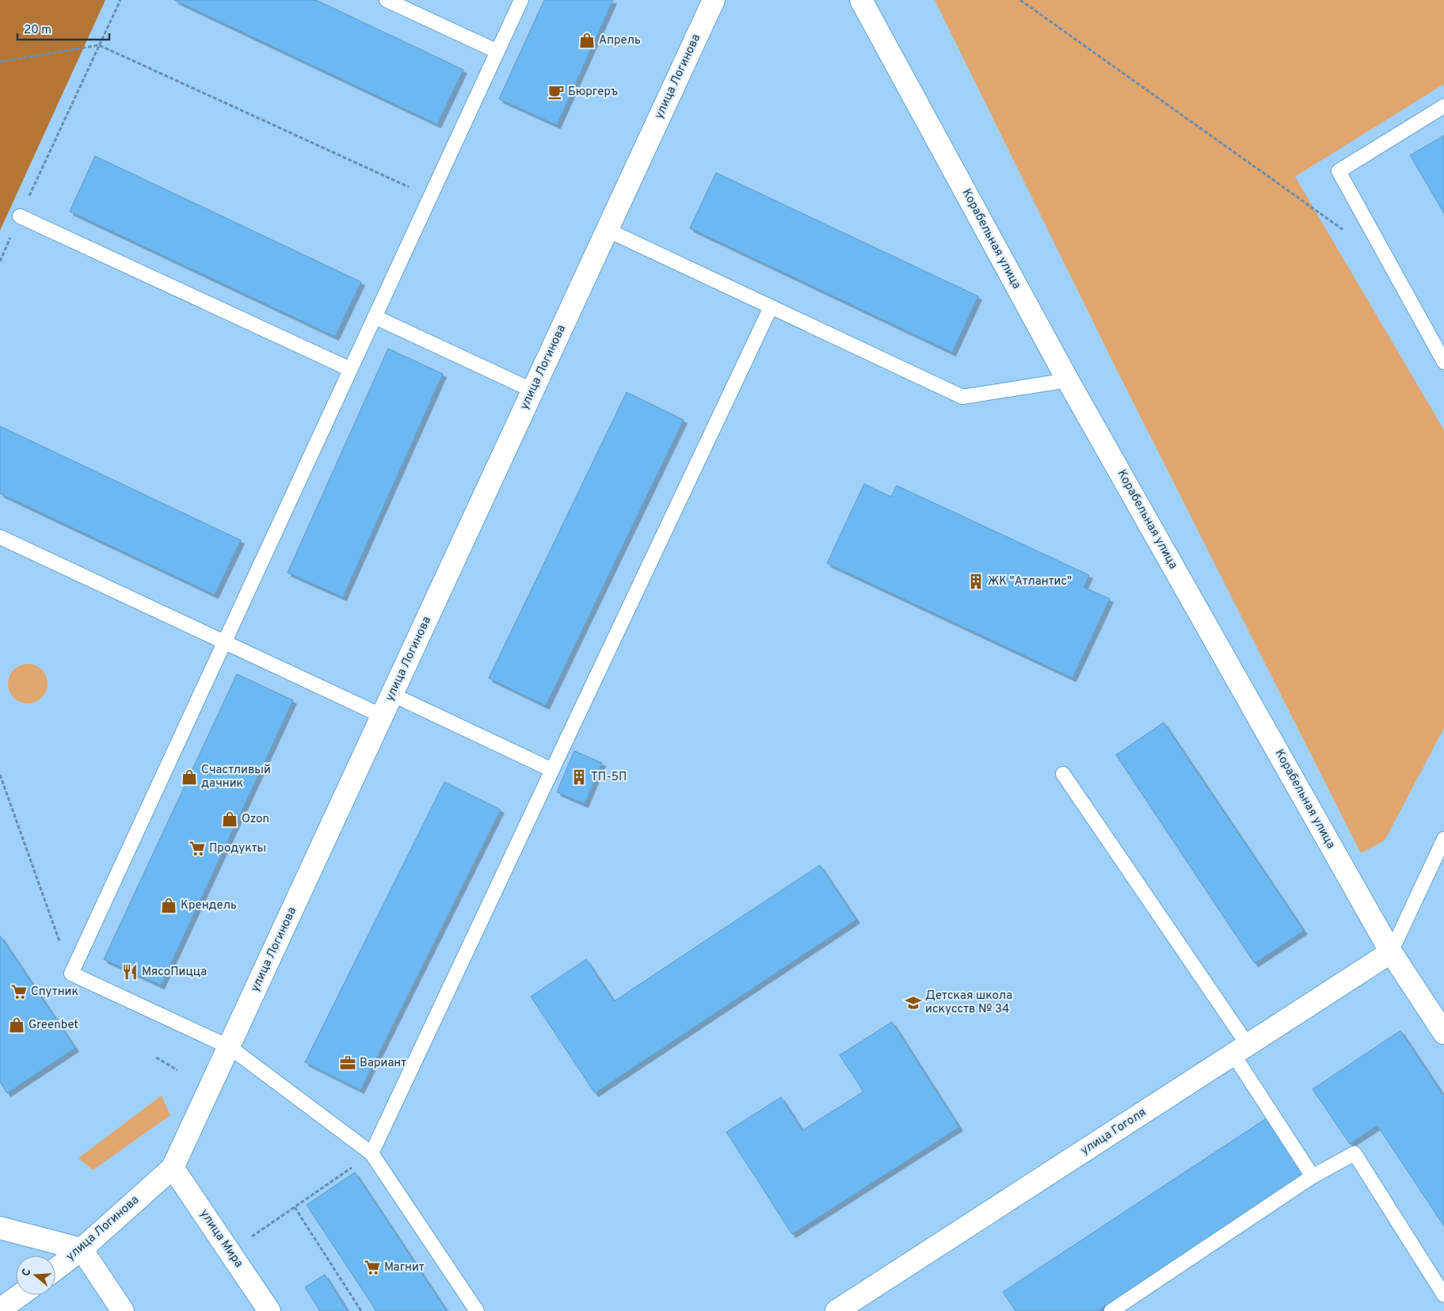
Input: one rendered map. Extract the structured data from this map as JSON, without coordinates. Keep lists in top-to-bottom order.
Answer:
{
  "streets": {
    "street": [
      "улица Логинова",
      "Корабельная улица",
      "улица Гоголя",
      "улица Мира"
    ]
  },
  "crossings": [
    ["улица Логинова", "улица Мира"],
    ["Корабельная улица", "улица Гоголя"]
  ],
  "places": {
    "shop": [
      "Апрель",
      "Счастливый дачник",
      "Ozon",
      "Крендель",
      "Greenbet"
    ],
    "cafe": ["Бюргеръ"],
    "building": ["ЖК \"Атлантис\"", "ТП-5П"],
    "supermarket": ["Продукты", "Спутник", "Магнит"],
    "restaurant": ["МясоПицца"],
    "school or university": ["Детская школа искусств № 34"],
    "office": ["Вариант"]
  },
  "scale_bar": "20 m",
  "north": "left"
}
